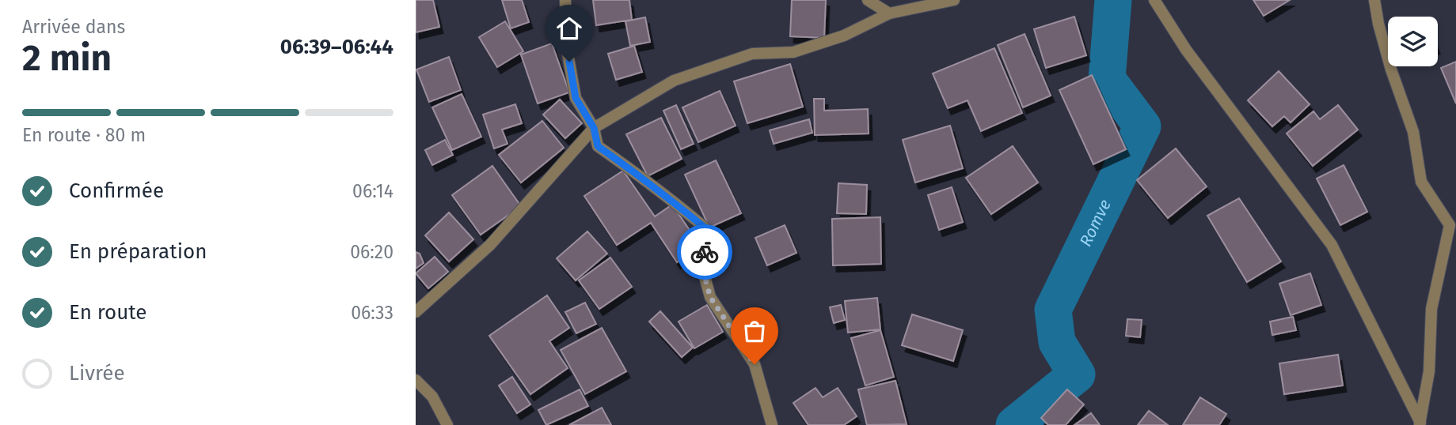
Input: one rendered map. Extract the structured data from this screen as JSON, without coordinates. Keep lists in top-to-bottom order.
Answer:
{
  "water": ["Romve"],
  "page": {
    "heading": ["2 min", "Arrivée dans", "06:39–06:44"],
    "bar": "En route · 80 m",
    "list": [
      ["Confirmée", "06:14"],
      ["En préparation", "06:20"],
      ["En route", "06:33"],
      "Livrée"
    ]
  }
}
